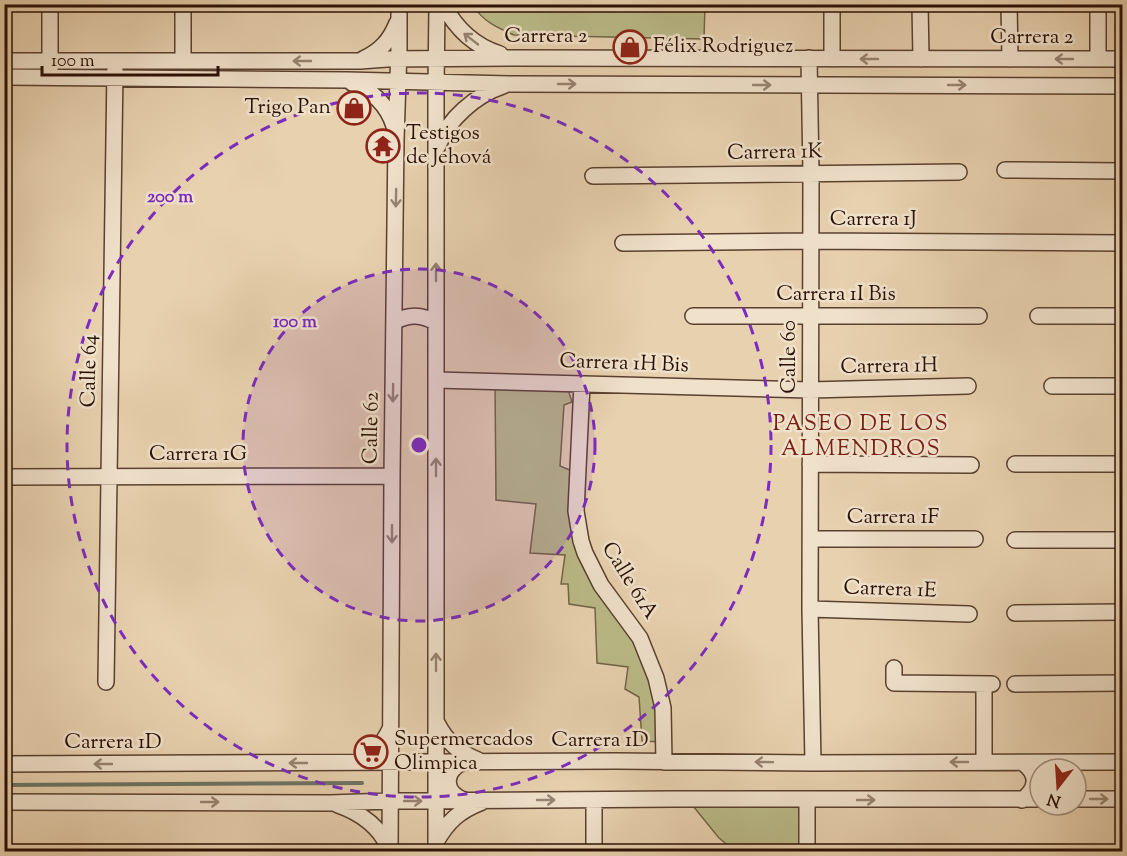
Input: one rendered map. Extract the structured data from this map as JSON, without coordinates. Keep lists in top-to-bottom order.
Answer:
{
  "streets": {
    "street": [
      "Carrera 2",
      "Carrera 1K",
      "Carrera 1J",
      "Carrera 1I Bis",
      "Calle 60",
      "Carrera 1H Bis",
      "Carrera 1H",
      "Calle 64",
      "Calle 62",
      "Carrera 1G",
      "Carrera 1F",
      "Calle 61A",
      "Carrera 1E",
      "Carrera 1D"
    ]
  },
  "crossings": [
    ["Carrera 2", "Calle 60"],
    ["Carrera 2", "Calle 64"],
    ["Carrera 2", "Calle 62"],
    ["Carrera 1K", "Calle 60"],
    ["Carrera 1J", "Calle 60"],
    ["Carrera 1I Bis", "Calle 60"],
    ["Calle 60", "Carrera 1H Bis"],
    ["Calle 60", "Carrera 1H"],
    ["Calle 60", "Carrera 1F"],
    ["Calle 60", "Carrera 1E"],
    ["Calle 60", "Carrera 1D"],
    ["Carrera 1H Bis", "Carrera 1H"],
    ["Carrera 1H Bis", "Calle 61A"],
    ["Calle 64", "Carrera 1G"],
    ["Calle 62", "Carrera 1G"],
    ["Calle 62", "Carrera 1D"],
    ["Calle 61A", "Carrera 1D"]
  ],
  "districts": ["PASEO DE LOS ALMENDROS"],
  "places": {
    "shop": ["Félix Rodriguez", "Trigo Pan"],
    "temple": ["Testigos de Jehová"],
    "supermarket": ["Supermercados Olimpica"]
  },
  "scale_bar": "100 m",
  "north": "bottom",
  "rings": ["200 m", "100 m"]
}
